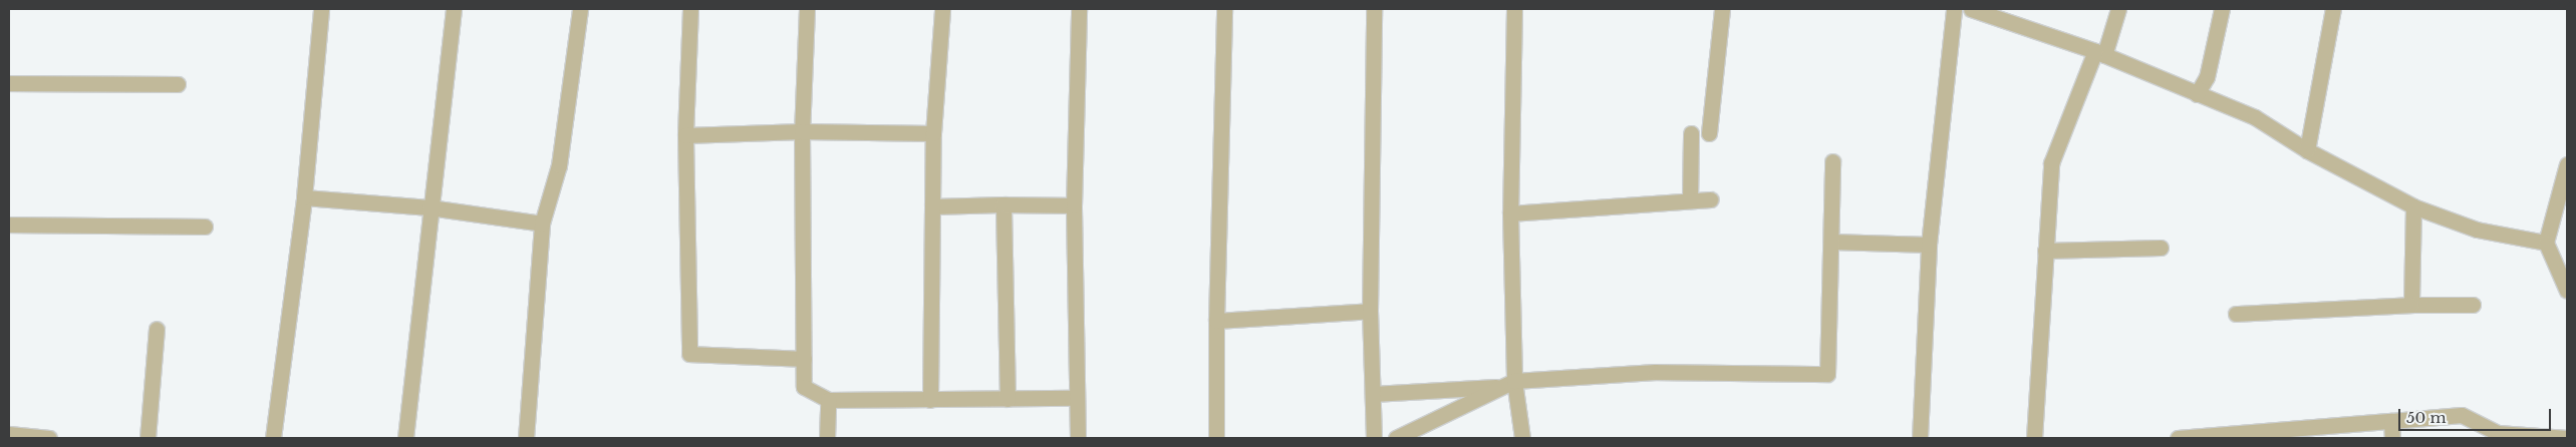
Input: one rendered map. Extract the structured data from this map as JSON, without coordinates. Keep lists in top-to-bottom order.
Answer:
{
  "scale_bar": "50 m"
}
